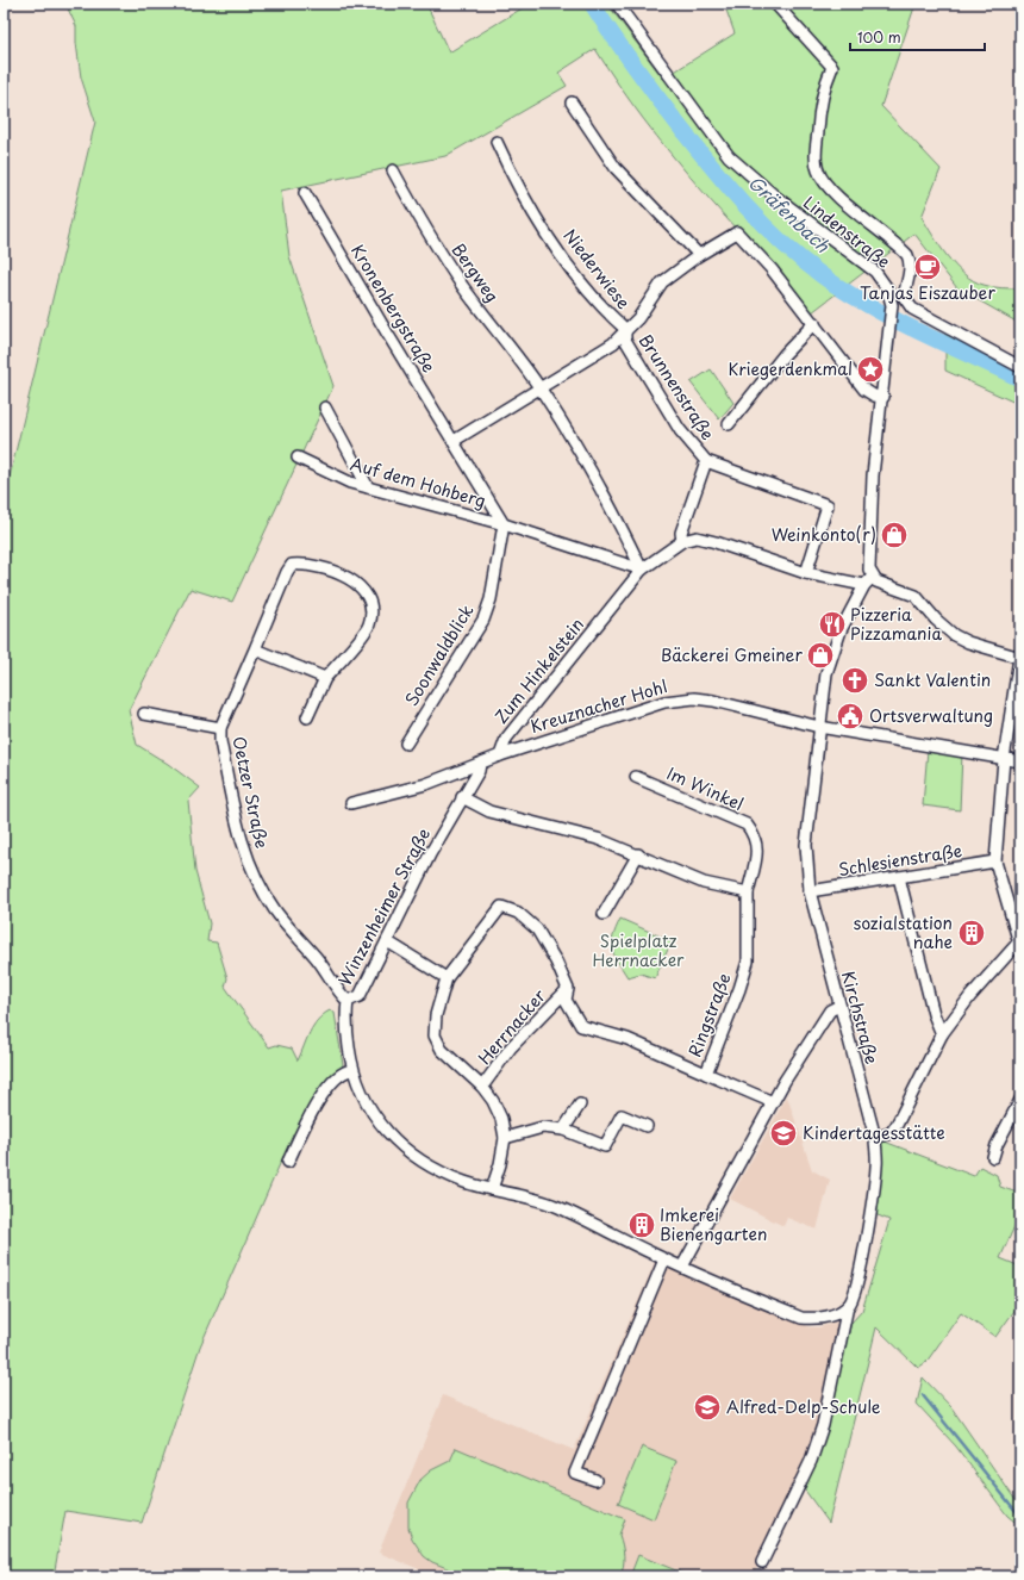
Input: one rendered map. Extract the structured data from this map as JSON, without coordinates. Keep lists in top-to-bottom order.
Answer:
{
  "streets": {
    "street": [
      "Lindenstraße",
      "Niederwiese",
      "Bergweg",
      "Kronenbergstraße",
      "Brunnenstraße",
      "Auf dem Hohberg",
      "Soonwaldblick",
      "Zum Hinkelstein",
      "Kreuznacher Hohl",
      "Im Winkel",
      "Oetzer Straße",
      "Schlesienstraße",
      "Winzenheimer Straße",
      "Ringstraße",
      "Kirchstraße",
      "Herrnacker"
    ]
  },
  "crossings": [
    ["Niederwiese", "Brunnenstraße"],
    ["Bergweg", "Zum Hinkelstein"],
    ["Kronenbergstraße", "Auf dem Hohberg"],
    ["Kronenbergstraße", "Soonwaldblick"],
    ["Auf dem Hohberg", "Soonwaldblick"],
    ["Zum Hinkelstein", "Kreuznacher Hohl"],
    ["Kreuznacher Hohl", "Kirchstraße"],
    ["Im Winkel", "Ringstraße"],
    ["Oetzer Straße", "Winzenheimer Straße"],
    ["Schlesienstraße", "Kirchstraße"],
    ["Winzenheimer Straße", "Kirchstraße"],
    ["Winzenheimer Straße", "Herrnacker"],
    ["Ringstraße", "Herrnacker"]
  ],
  "water": ["Gräfenbach"],
  "parks": ["Spielplatz Herrnacker"],
  "places": {
    "cafe": ["Tanjas Eiszauber"],
    "place": ["Kriegerdenkmal"],
    "shop": ["Weinkonto(r)", "Bäckerei Gmeiner"],
    "restaurant": ["Pizzeria Pizzamania"],
    "church": ["Sankt Valentin"],
    "public building": ["Ortsverwaltung"],
    "building": ["sozialstation nahe", "Imkerei Bienengarten"],
    "school or university": ["Kindertagesstätte", "Alfred-Delp-Schule"]
  },
  "scale_bar": "100 m"
}
